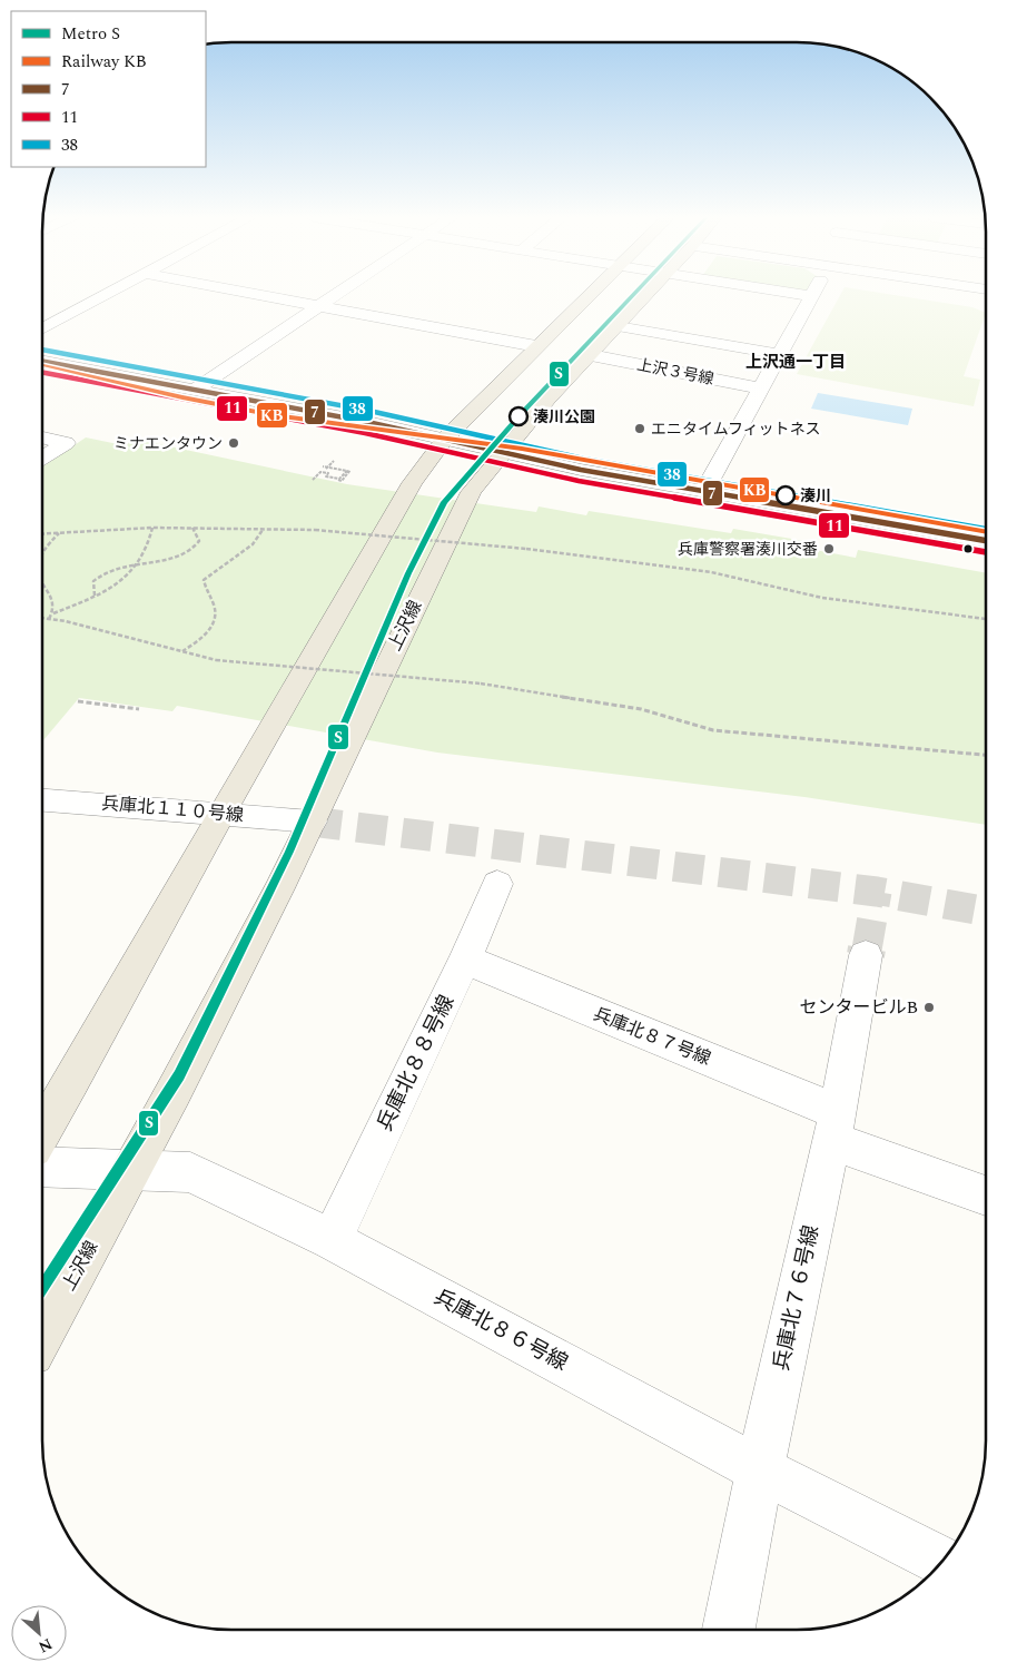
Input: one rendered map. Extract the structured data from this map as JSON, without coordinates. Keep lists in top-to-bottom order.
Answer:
{
  "streets": {
    "main road": ["上沢線"],
    "street": [
      "上沢３号線",
      "兵庫北１１０号線",
      "兵庫北８７号線",
      "兵庫北８８号線",
      "兵庫北７６号線",
      "兵庫北８６号線"
    ]
  },
  "crossings": [
    ["上沢３号線", "上沢線"],
    ["上沢線", "兵庫北１１０号線"],
    ["上沢線", "兵庫北８６号線"],
    ["兵庫北８７号線", "兵庫北８８号線"],
    ["兵庫北８７号線", "兵庫北７６号線"],
    ["兵庫北８８号線", "兵庫北８６号線"],
    ["兵庫北７６号線", "兵庫北８６号線"]
  ],
  "districts": ["上沢通一丁目"],
  "places": [
    "湊川公園",
    "エニタイムフィットネス",
    "ミナエンタウン",
    "湊川",
    "兵庫警察署湊川交番",
    "センタービルB"
  ],
  "lines": [
    "metro line S",
    "transit line 38",
    "transit line 7",
    "rail line KB",
    "transit line 11"
  ],
  "legend": [
    "Metro S",
    "Railway KB",
    "7",
    "11",
    "38"
  ],
  "north": "bottom right"
}
